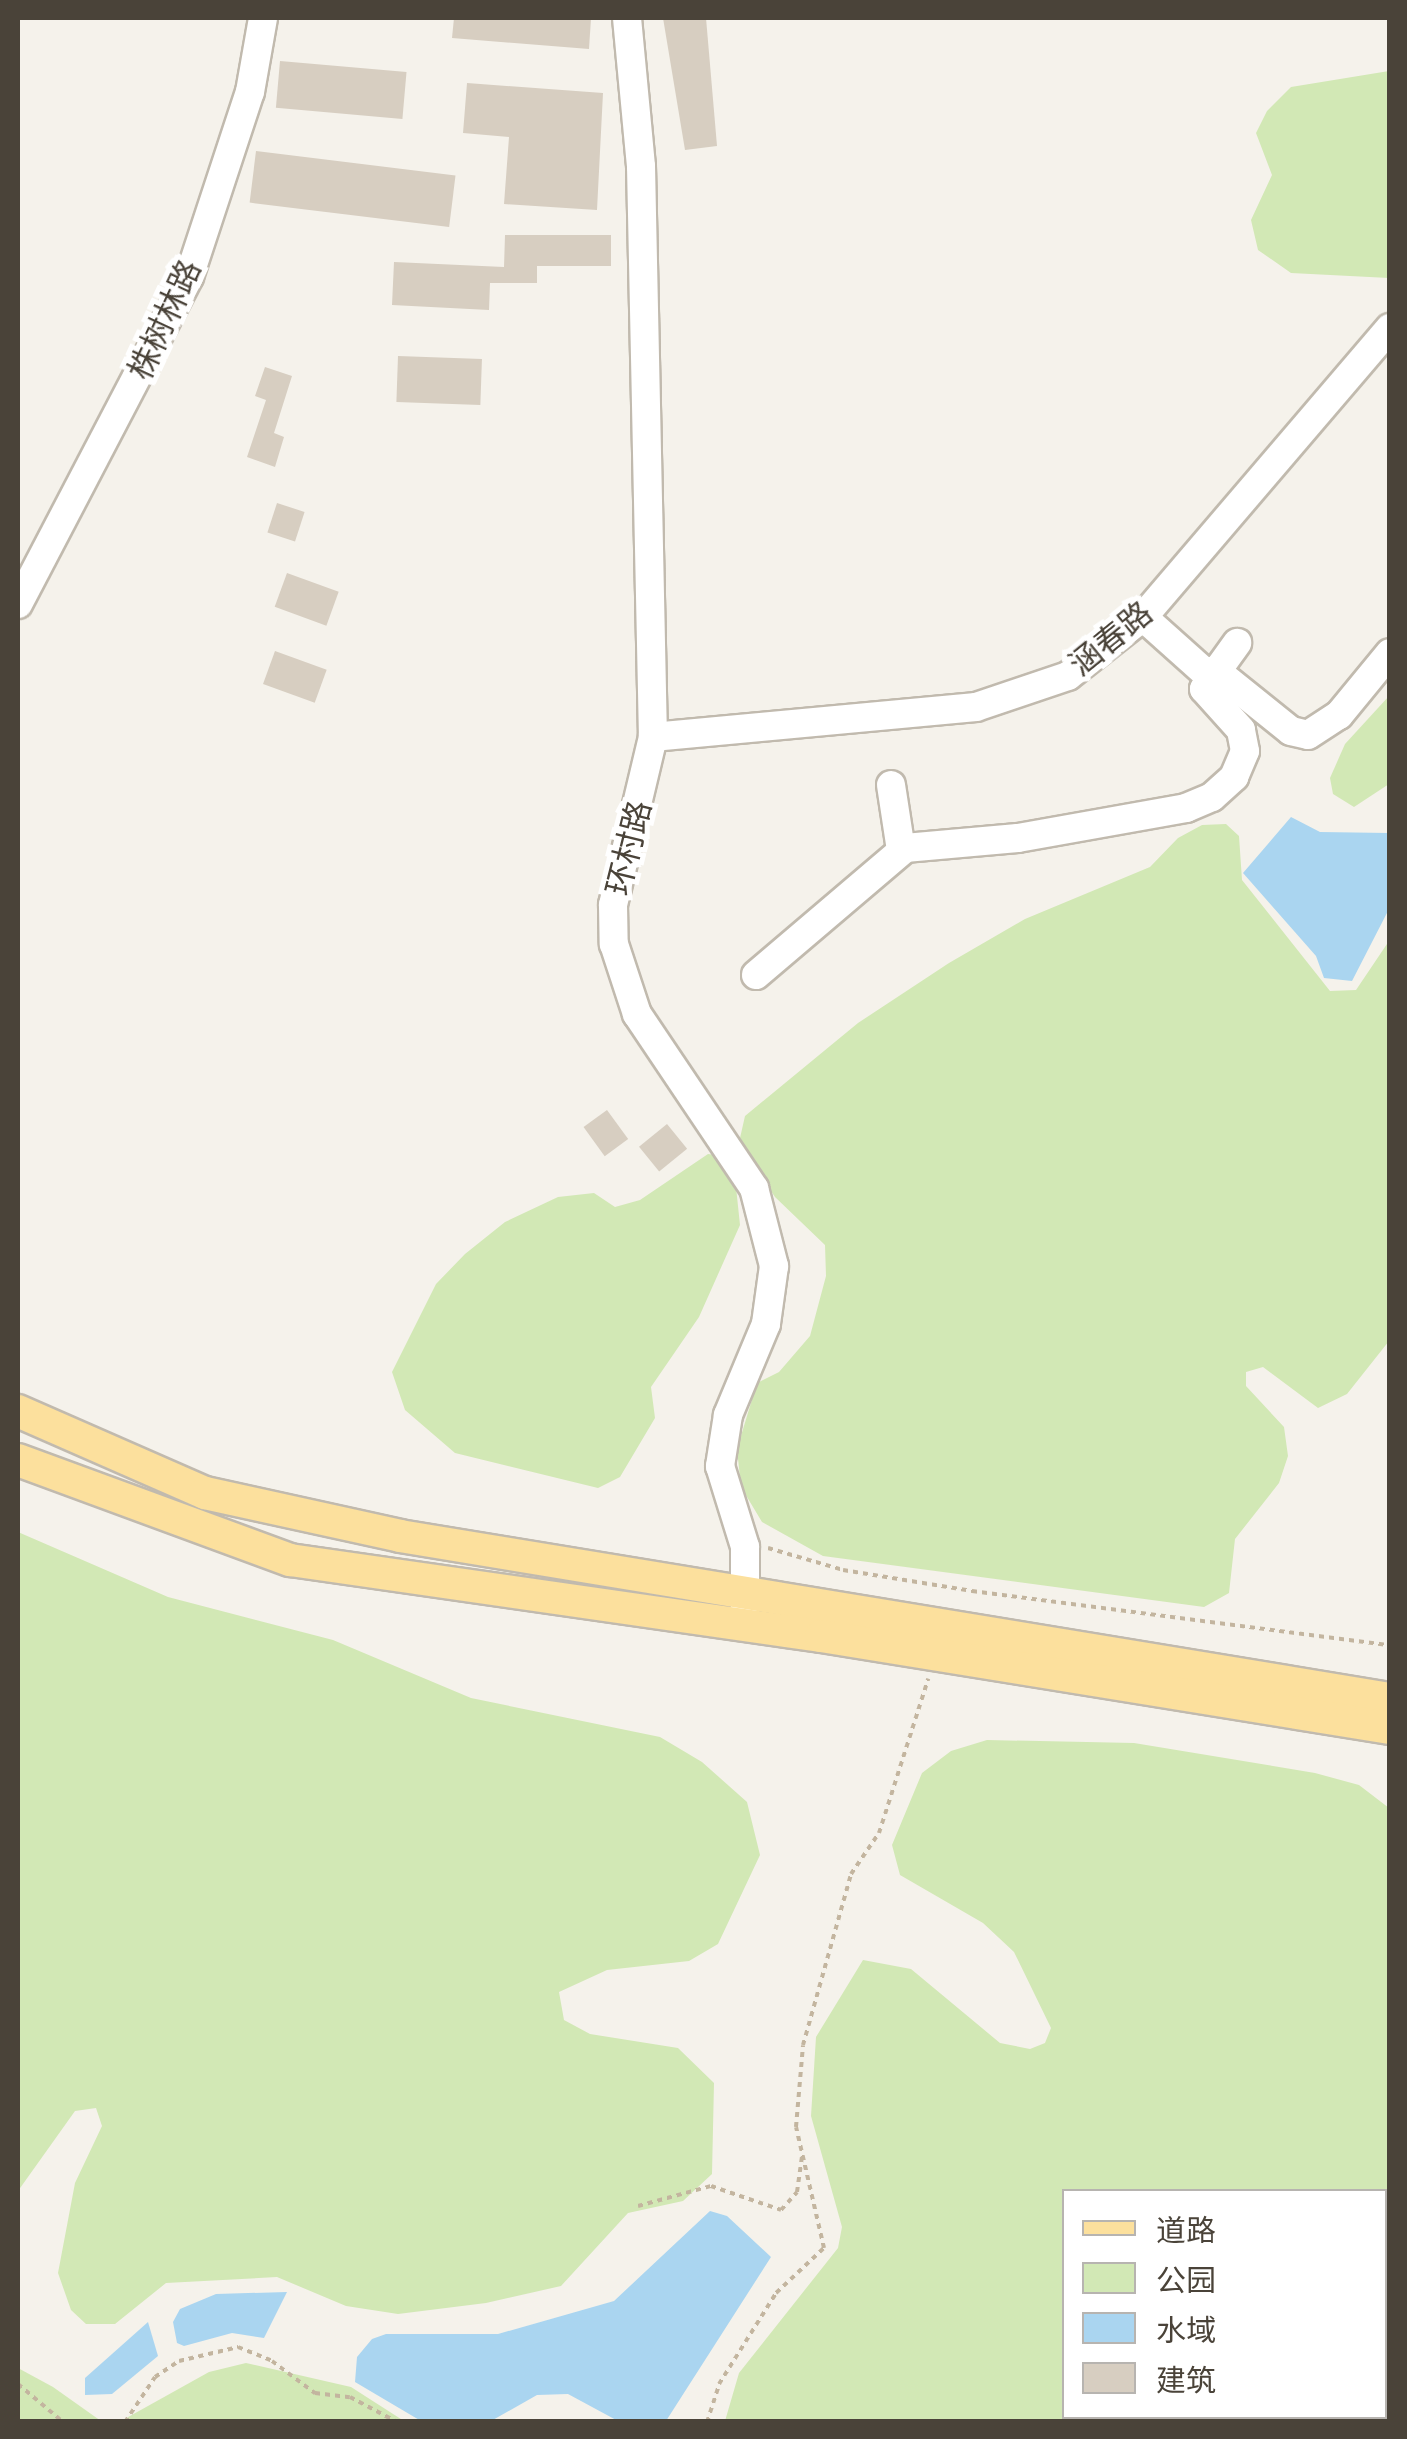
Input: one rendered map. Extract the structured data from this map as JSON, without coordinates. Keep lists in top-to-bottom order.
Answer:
{
  "streets": {
    "street": ["株树林路", "涵春路", "环村路"]
  },
  "crossings": [
    ["涵春路", "环村路"]
  ],
  "legend": [
    "道路",
    "公园",
    "水域",
    "建筑"
  ]
}
